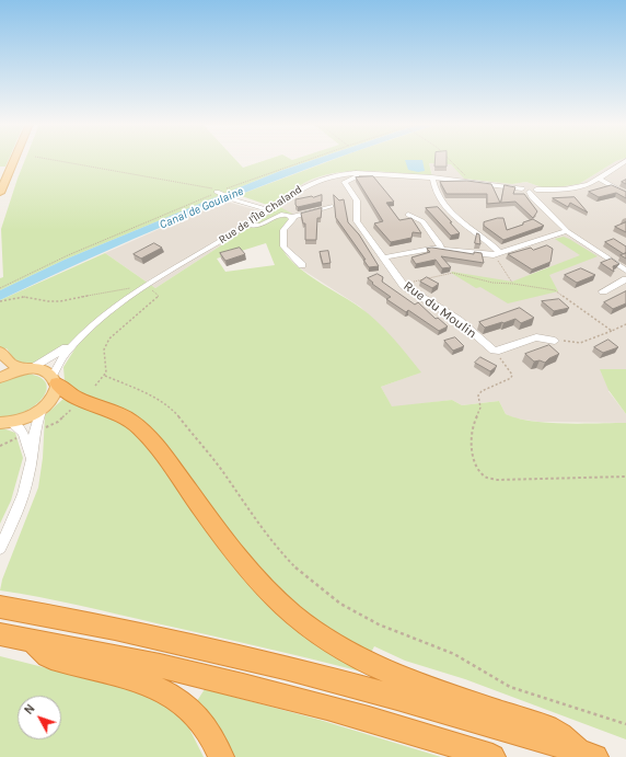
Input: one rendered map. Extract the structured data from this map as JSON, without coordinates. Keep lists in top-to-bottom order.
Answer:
{
  "streets": {
    "street": ["Rue de l'Île Chaland", "Rue du Moulin"]
  },
  "crossings": [
    ["Rue de l'Île Chaland", "Rue du Moulin"]
  ],
  "water": ["Canal de Goulaine"],
  "north": "top left"
}
